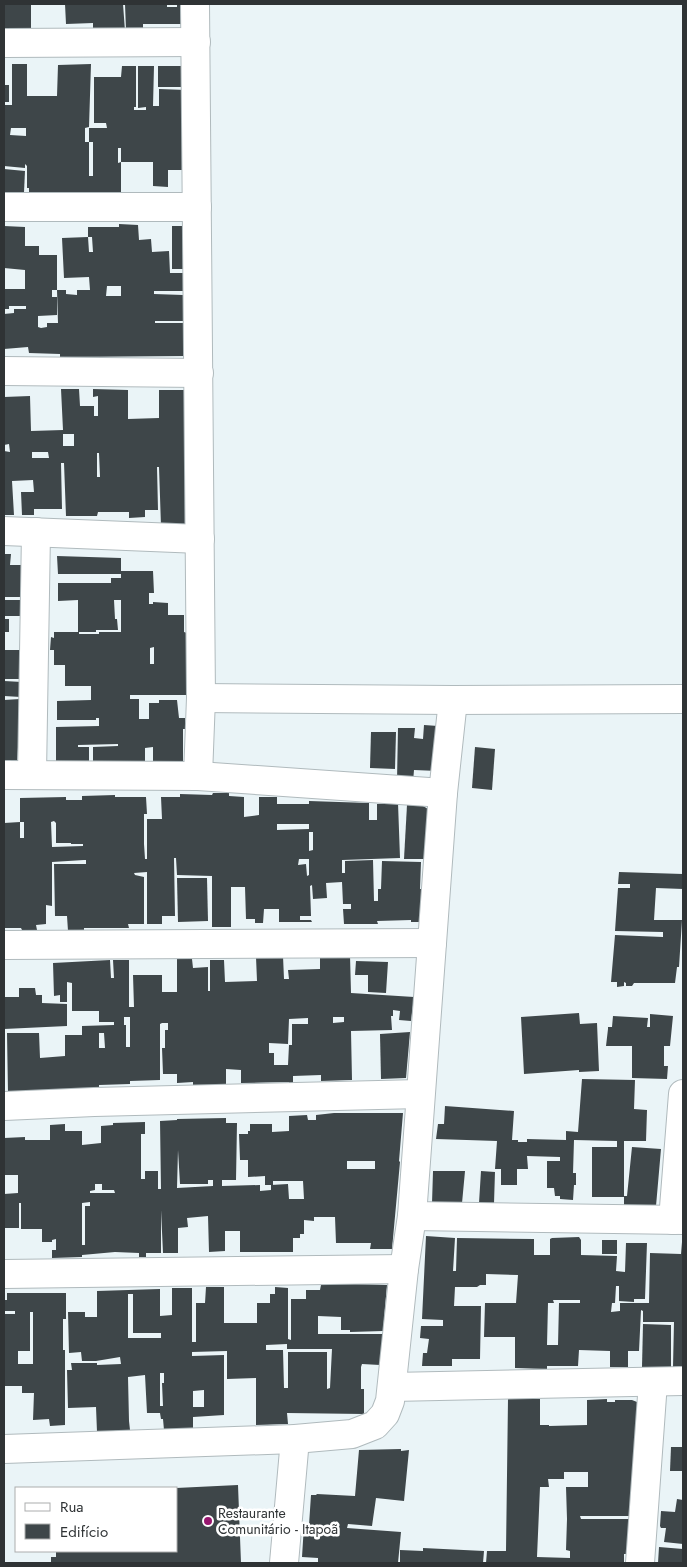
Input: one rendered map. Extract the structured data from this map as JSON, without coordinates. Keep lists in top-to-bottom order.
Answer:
{
  "places": ["Restaurante Comunitário - Itapoã"],
  "legend": ["Rua", "Edifício"]
}
